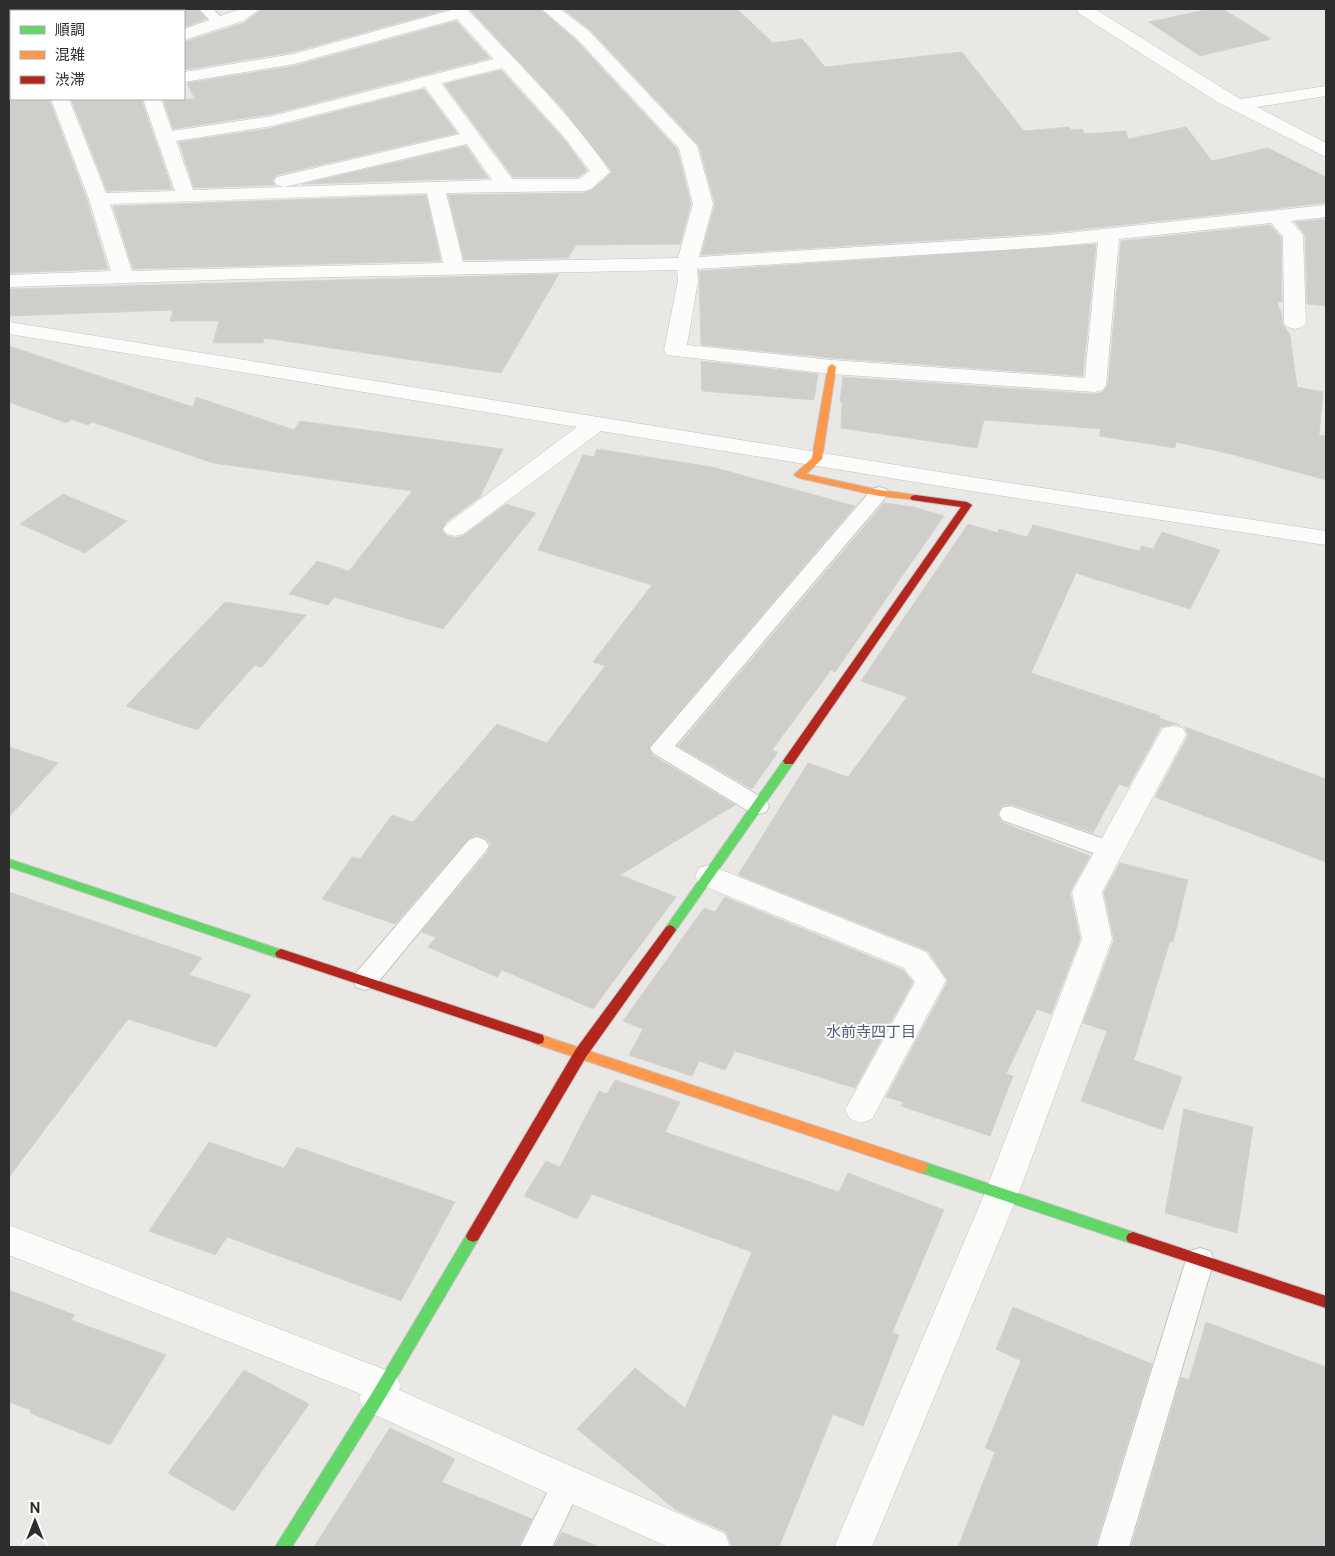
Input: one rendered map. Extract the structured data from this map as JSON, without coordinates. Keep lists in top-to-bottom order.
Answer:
{
  "districts": ["水前寺四丁目"],
  "legend": ["順調", "混雑", "渋滞"],
  "north": "top"
}
